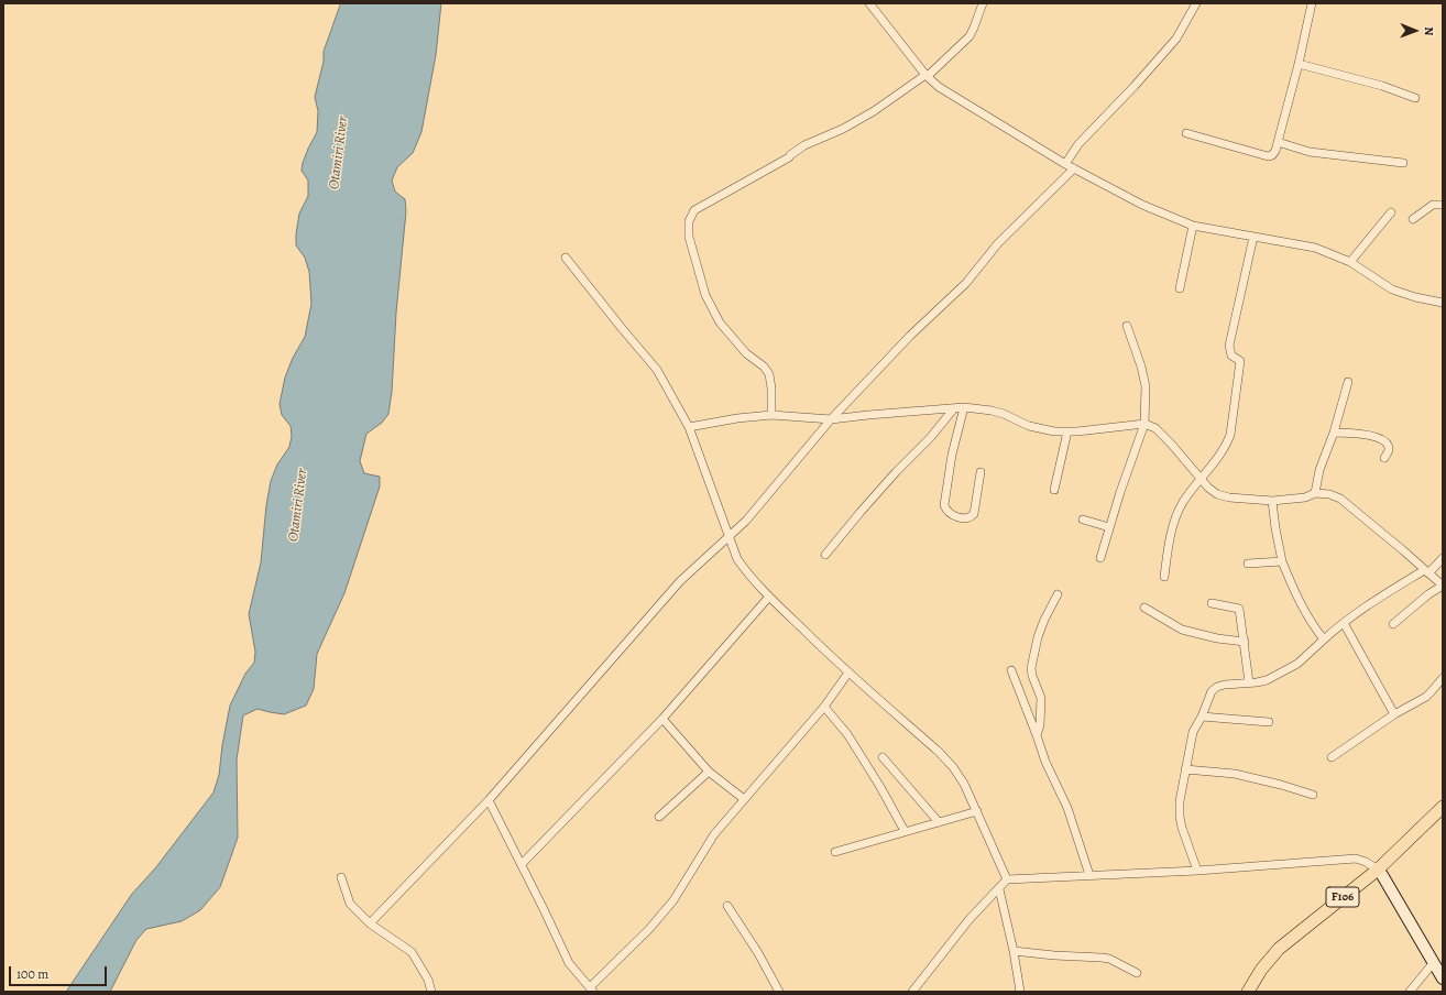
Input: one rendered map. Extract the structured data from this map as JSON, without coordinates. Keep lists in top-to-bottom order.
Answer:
{
  "streets": {
    "main road": ["F106"]
  },
  "water": ["Otamiri River"],
  "scale_bar": "100 m",
  "north": "right"
}
